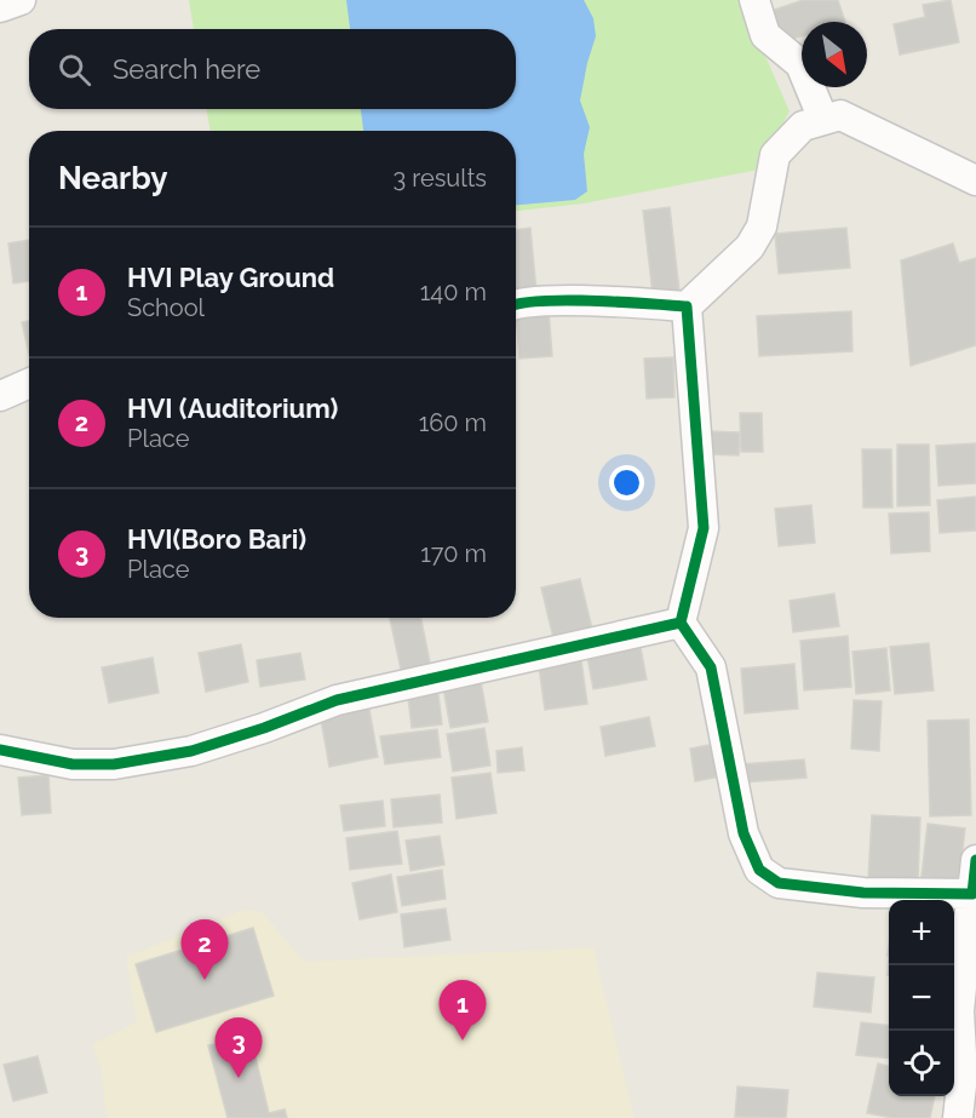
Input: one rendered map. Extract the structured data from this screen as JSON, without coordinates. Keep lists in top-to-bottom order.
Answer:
{
  "north": "bottom right",
  "page": {
    "search": "Search here",
    "heading": ["Nearby", "3 results"],
    "list": [
      {
        "mark": "1",
        "name": "HVI Play Ground",
        "note": "School",
        "value": "140 m"
      },
      {
        "mark": "2",
        "name": "HVI (Auditorium)",
        "note": "Place",
        "value": "160 m"
      },
      {
        "mark": "3",
        "name": "HVI(Boro Bari)",
        "note": "Place",
        "value": "170 m"
      }
    ],
    "map_buttons": ["+", "−"],
    "pins": ["2", "1", "3"]
  }
}
